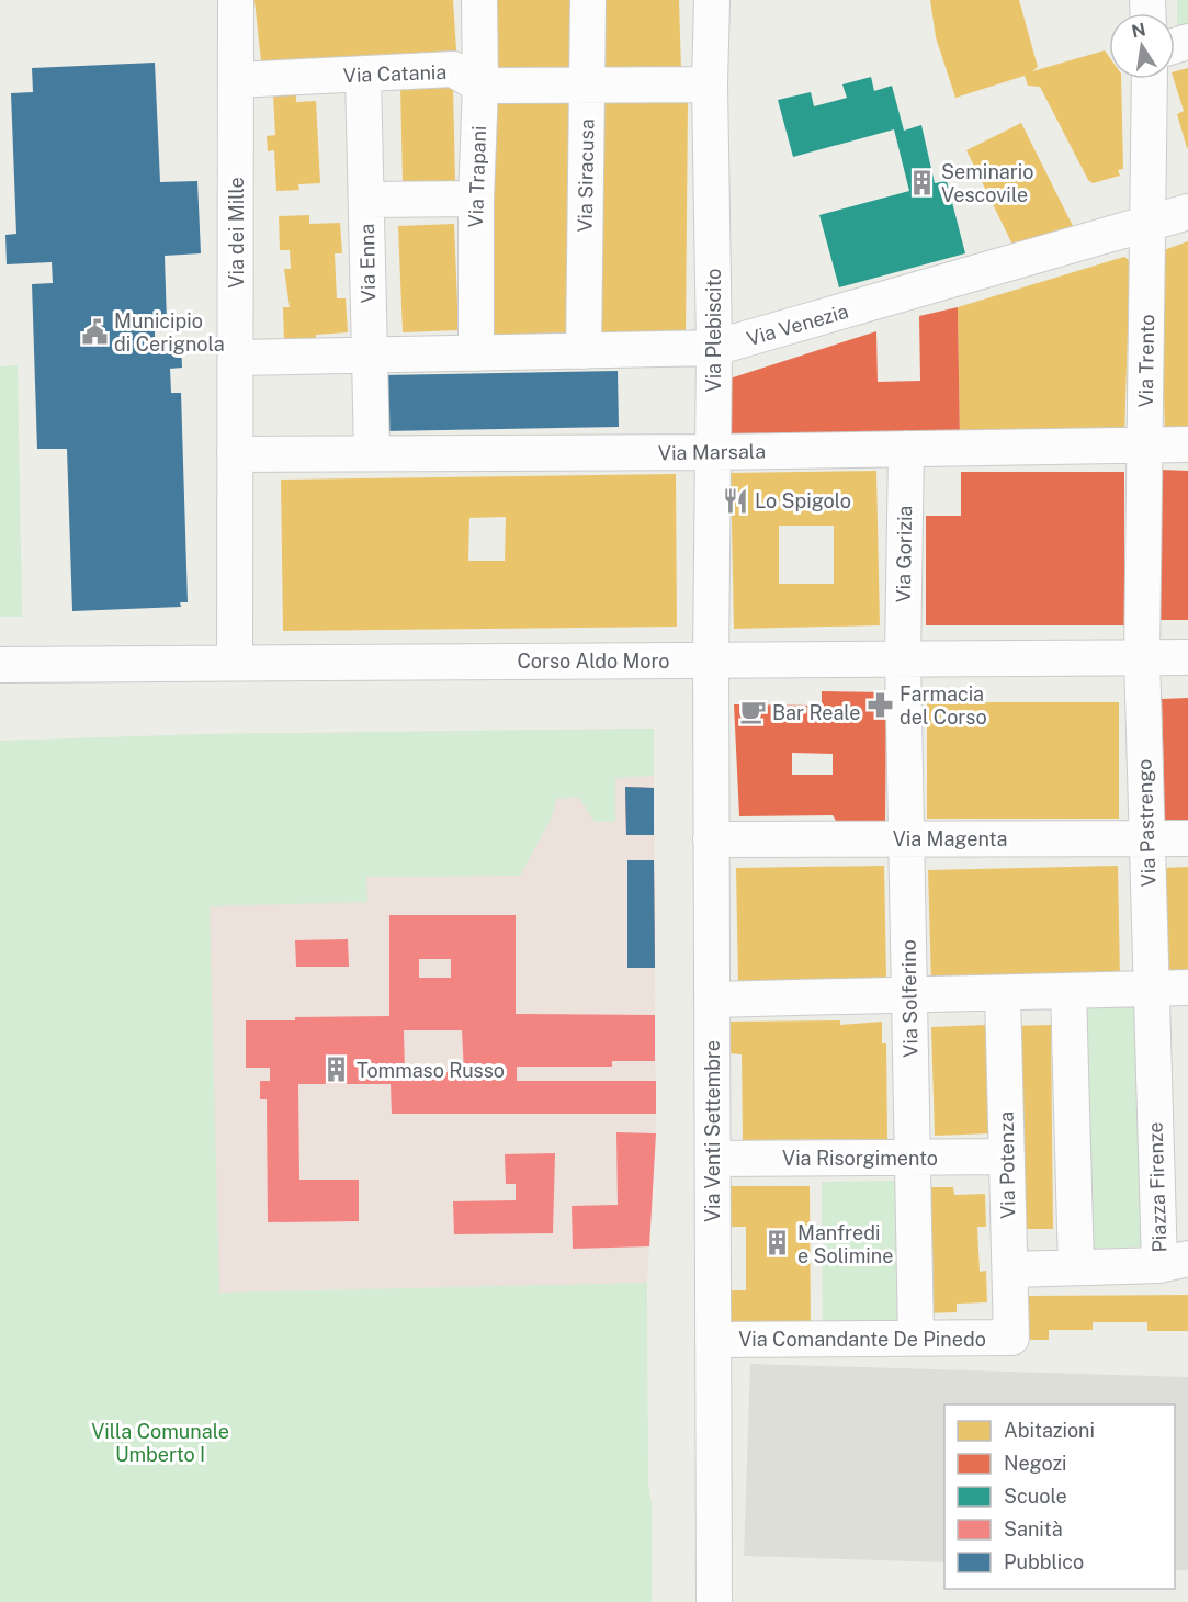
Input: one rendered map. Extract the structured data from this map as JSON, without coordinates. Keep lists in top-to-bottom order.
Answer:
{
  "streets": {
    "street": [
      "Via Catania",
      "Via Siracusa",
      "Via Trapani",
      "Via dei Mille",
      "Via Enna",
      "Via Venezia",
      "Via Plebiscito",
      "Via Trento",
      "Via Marsala",
      "Via Gorizia",
      "Corso Aldo Moro",
      "Via Pastrengo",
      "Via Magenta",
      "Via Solferino",
      "Via Venti Settembre",
      "Via Risorgimento",
      "Via Potenza",
      "Piazza Firenze",
      "Via Comandante De Pinedo"
    ]
  },
  "crossings": [
    ["Via Catania", "Via Trapani"],
    ["Via Catania", "Via dei Mille"],
    ["Via Catania", "Via Enna"],
    ["Via Siracusa", "Via Venezia"],
    ["Via Trapani", "Via Venezia"],
    ["Via dei Mille", "Via Venezia"],
    ["Via dei Mille", "Via Marsala"],
    ["Via dei Mille", "Corso Aldo Moro"],
    ["Via Enna", "Via Venezia"],
    ["Via Enna", "Via Marsala"],
    ["Via Venezia", "Via Plebiscito"],
    ["Via Venezia", "Via Trento"],
    ["Via Plebiscito", "Via Marsala"],
    ["Via Plebiscito", "Corso Aldo Moro"],
    ["Via Plebiscito", "Via Venti Settembre"],
    ["Via Trento", "Via Marsala"],
    ["Via Trento", "Corso Aldo Moro"],
    ["Via Trento", "Via Pastrengo"],
    ["Via Marsala", "Via Gorizia"],
    ["Via Gorizia", "Corso Aldo Moro"],
    ["Via Gorizia", "Via Solferino"],
    ["Corso Aldo Moro", "Via Pastrengo"],
    ["Corso Aldo Moro", "Via Solferino"],
    ["Corso Aldo Moro", "Via Venti Settembre"],
    ["Via Pastrengo", "Via Magenta"],
    ["Via Pastrengo", "Piazza Firenze"],
    ["Via Magenta", "Via Solferino"],
    ["Via Magenta", "Via Venti Settembre"],
    ["Via Solferino", "Via Risorgimento"],
    ["Via Solferino", "Via Comandante De Pinedo"],
    ["Via Venti Settembre", "Via Risorgimento"],
    ["Via Venti Settembre", "Via Comandante De Pinedo"],
    ["Via Risorgimento", "Via Potenza"],
    ["Via Potenza", "Piazza Firenze"],
    ["Via Potenza", "Via Comandante De Pinedo"]
  ],
  "parks": ["Villa Comunale Umberto I"],
  "places": {
    "building": ["Seminario Vescovile", "Tommaso Russo", "Manfredi e Solimine"],
    "public building": ["Municipio di Cerignola"],
    "restaurant": ["Lo Spigolo"],
    "pharmacy": ["Farmacia del Corso"],
    "cafe": ["Bar Reale"]
  },
  "legend": [
    "Abitazioni",
    "Negozi",
    "Scuole",
    "Sanità",
    "Pubblico"
  ],
  "north": "top"
}
